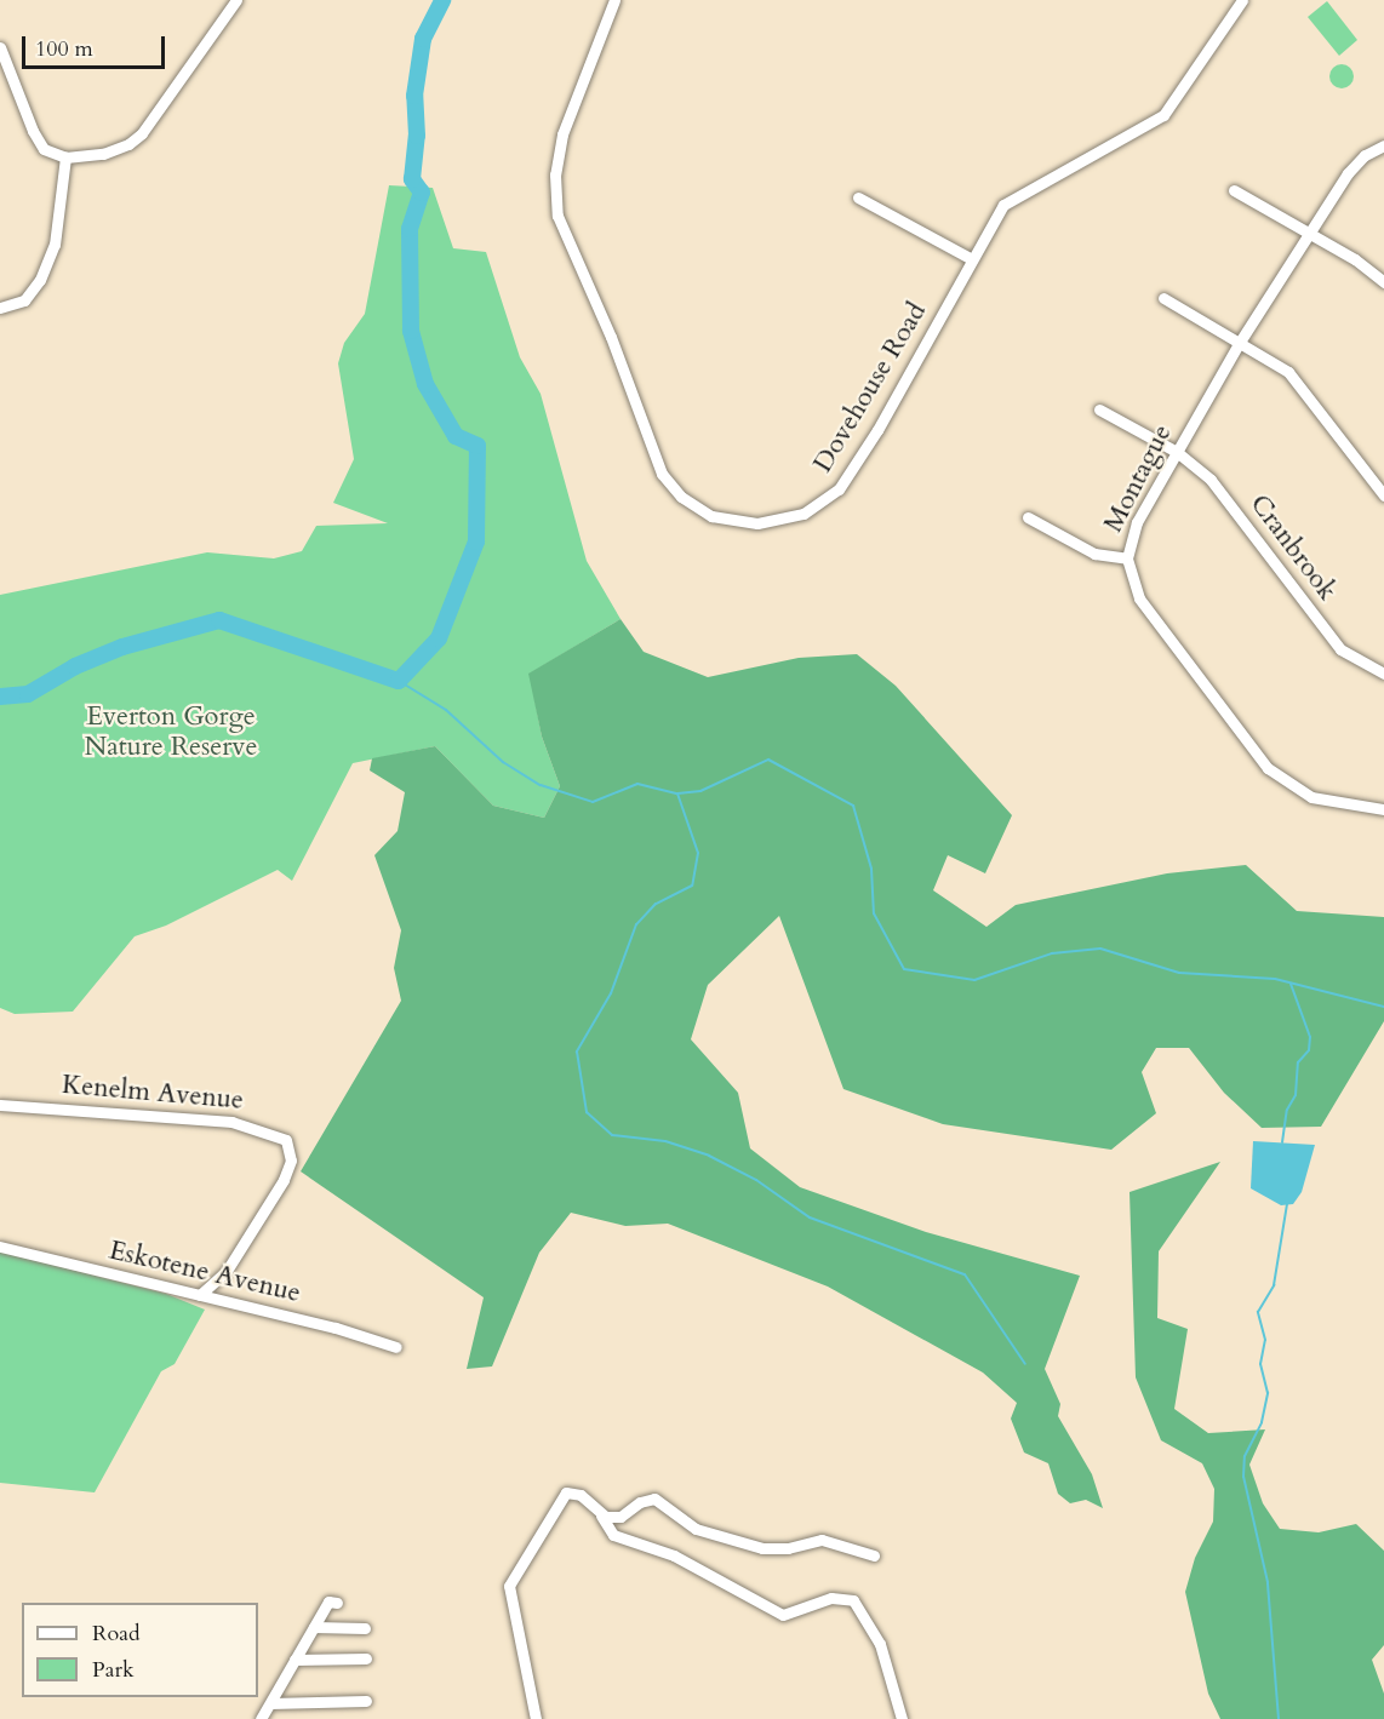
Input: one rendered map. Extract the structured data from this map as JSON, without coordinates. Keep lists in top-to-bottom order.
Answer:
{
  "streets": {
    "street": [
      "Dovehouse Road",
      "Montague",
      "Cranbrook",
      "Kenelm Avenue",
      "Eskotene Avenue"
    ]
  },
  "crossings": [
    ["Montague", "Cranbrook"],
    ["Kenelm Avenue", "Eskotene Avenue"]
  ],
  "parks": ["Everton Gorge Nature Reserve"],
  "legend": ["Road", "Park"],
  "scale_bar": "100 m"
}
